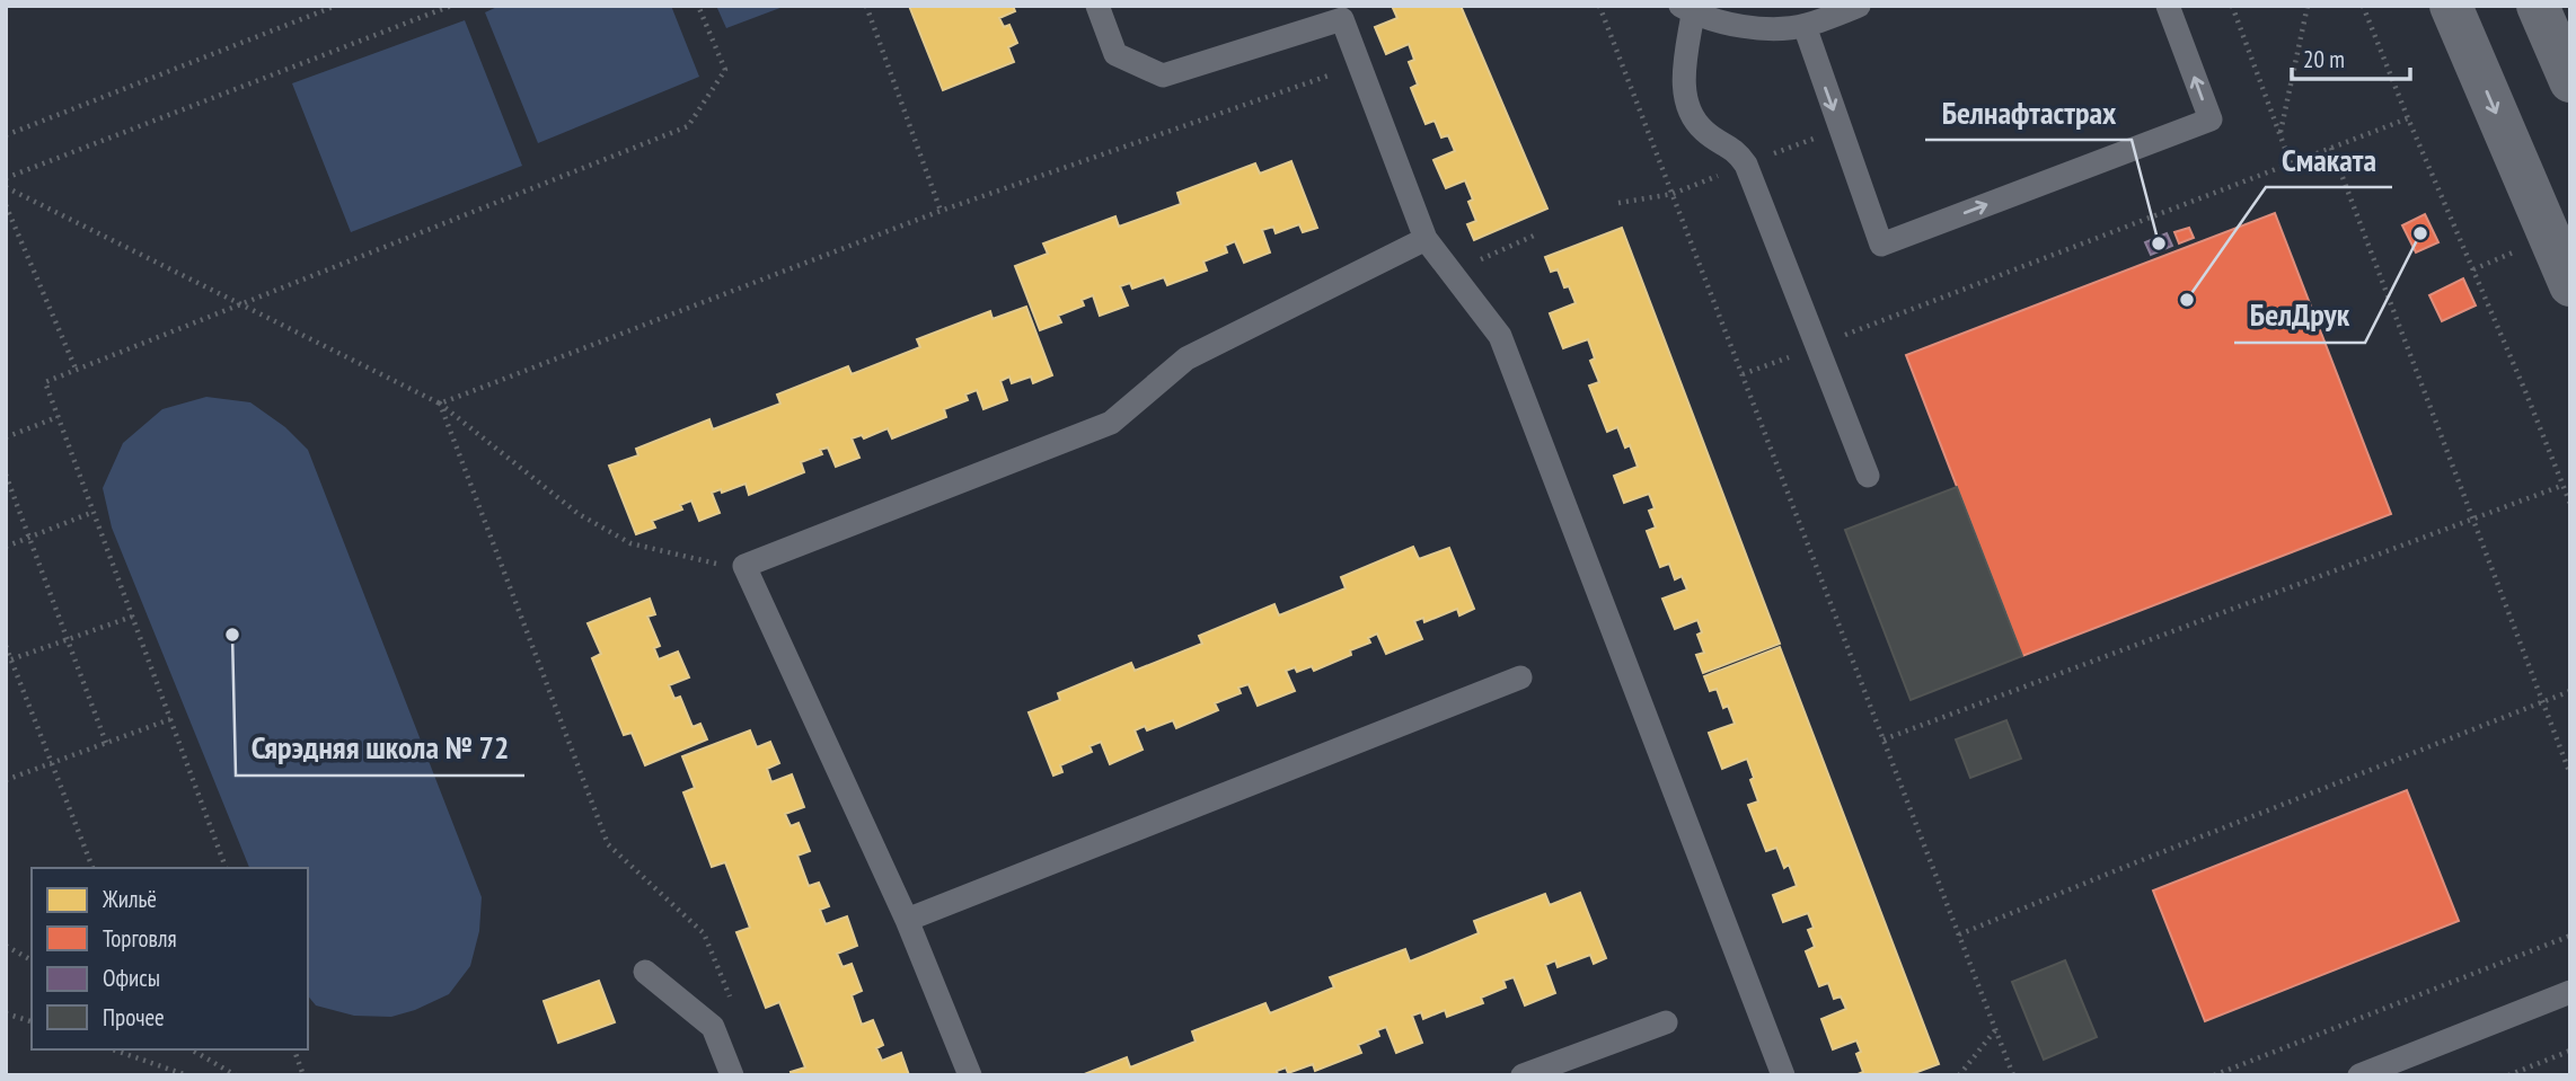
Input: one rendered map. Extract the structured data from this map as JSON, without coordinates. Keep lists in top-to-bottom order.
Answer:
{
  "places": [
    "БелДрук",
    "Белнафтастрах",
    "Смаката",
    "Сярэдняя школа № 72"
  ],
  "legend": [
    "Жильё",
    "Торговля",
    "Офисы",
    "Прочее"
  ],
  "scale_bar": "20 m"
}
